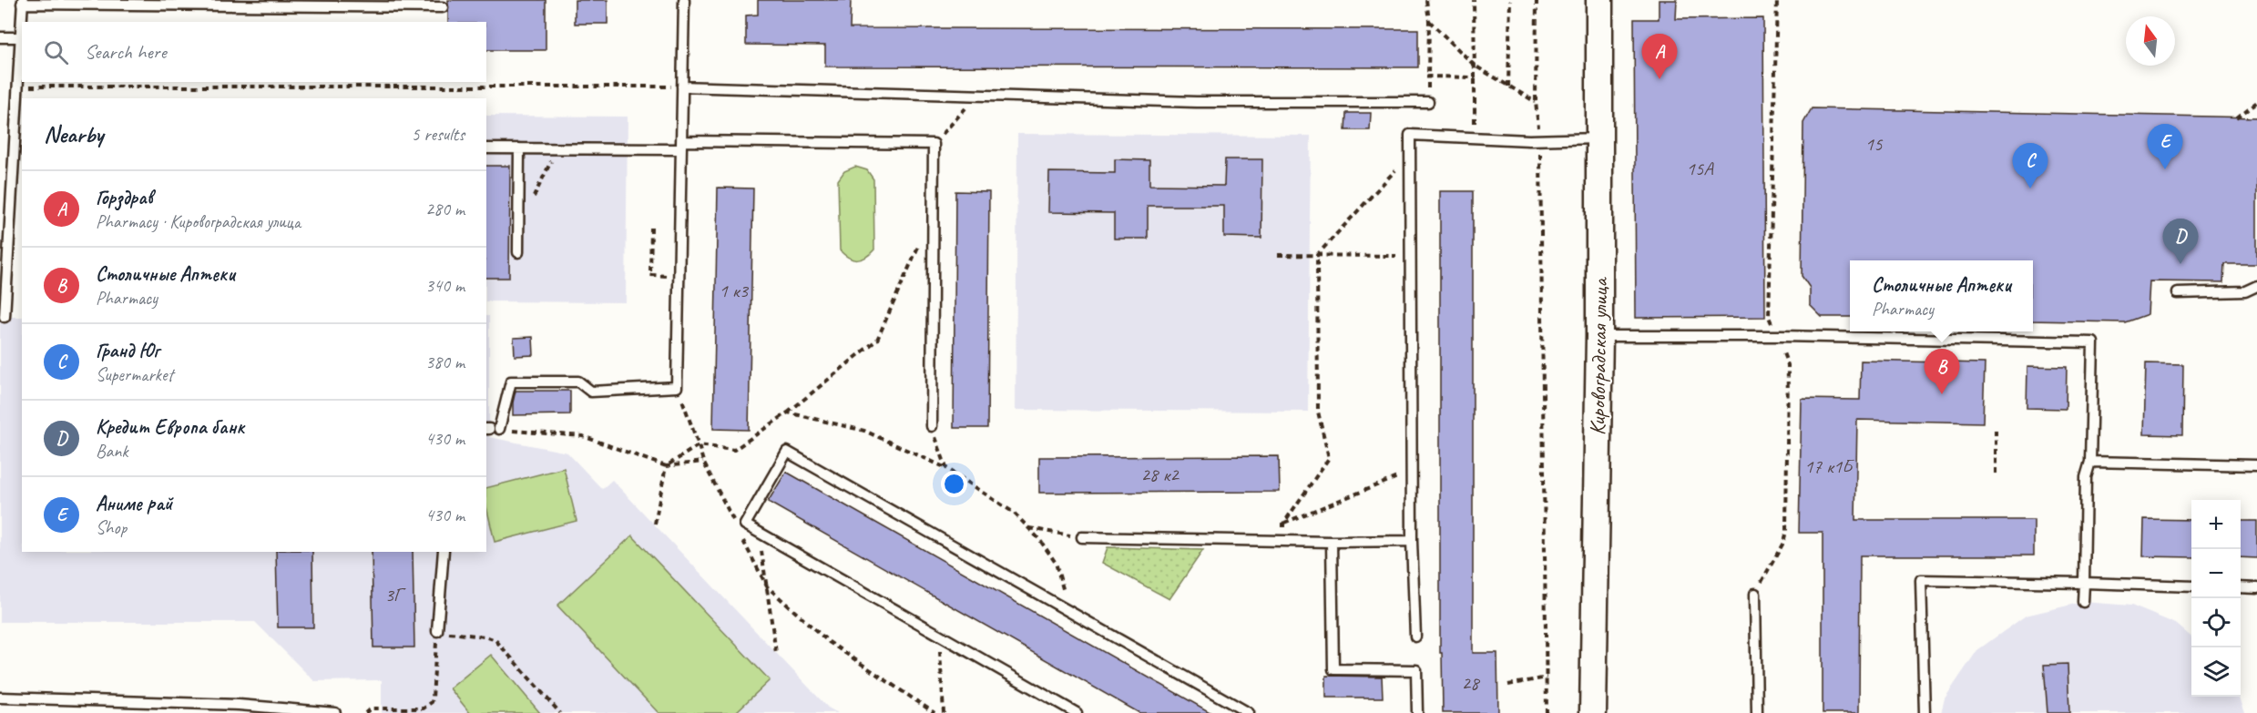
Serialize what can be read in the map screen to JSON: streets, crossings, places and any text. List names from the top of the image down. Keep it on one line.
{"streets":{"street":["Кировоградская улица"]},"house_numbers":["15","15А","1 к3","17 к1Б","28 к2","3Г","28"],"north":"top","page":{"search":"Search here","pins":["A","E","C","D","B"],"heading":["Nearby","5 results"],"list":[{"mark":"A","name":"Горздрав","note":"Pharmacy · Кировоградская улица","value":"280 m"},{"mark":"B","name":"Столичные Аптеки","note":"Pharmacy","value":"340 m"},{"mark":"C","name":"Гранд Юг","note":"Supermarket","value":"380 m"},{"mark":"D","name":"Кредит Европа банк","note":"Bank","value":"430 m"},{"mark":"E","name":"Аниме рай","note":"Shop","value":"430 m"}],"popup":["Столичные Аптеки","Pharmacy"],"map_buttons":["+","−"]}}
